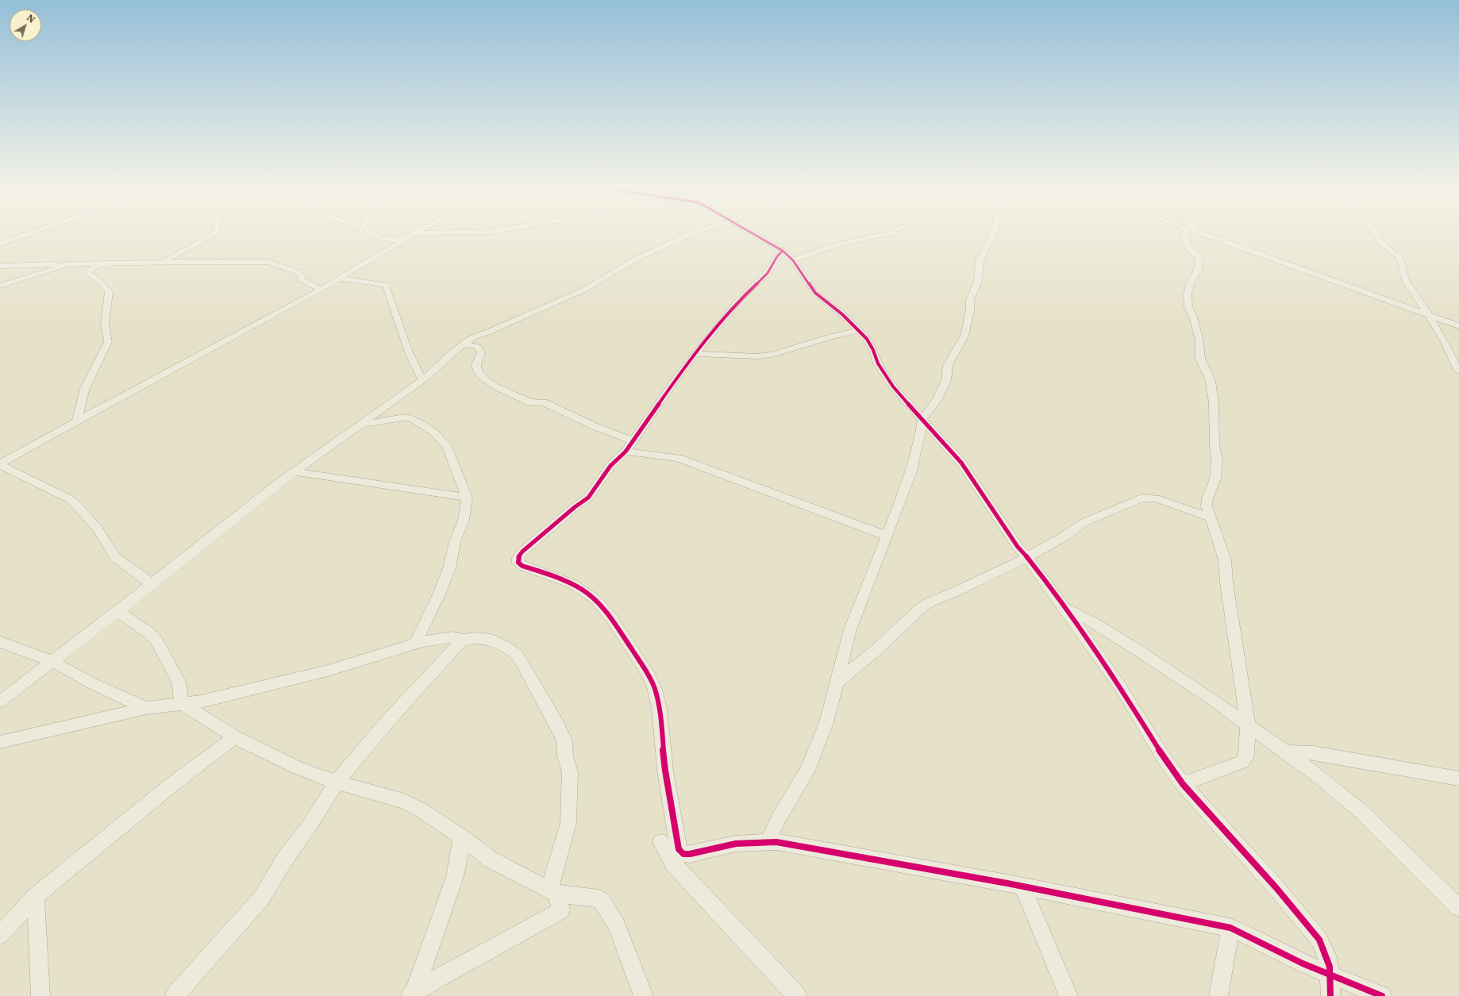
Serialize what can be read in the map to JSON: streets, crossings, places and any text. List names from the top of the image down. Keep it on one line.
{"north":"top right"}
